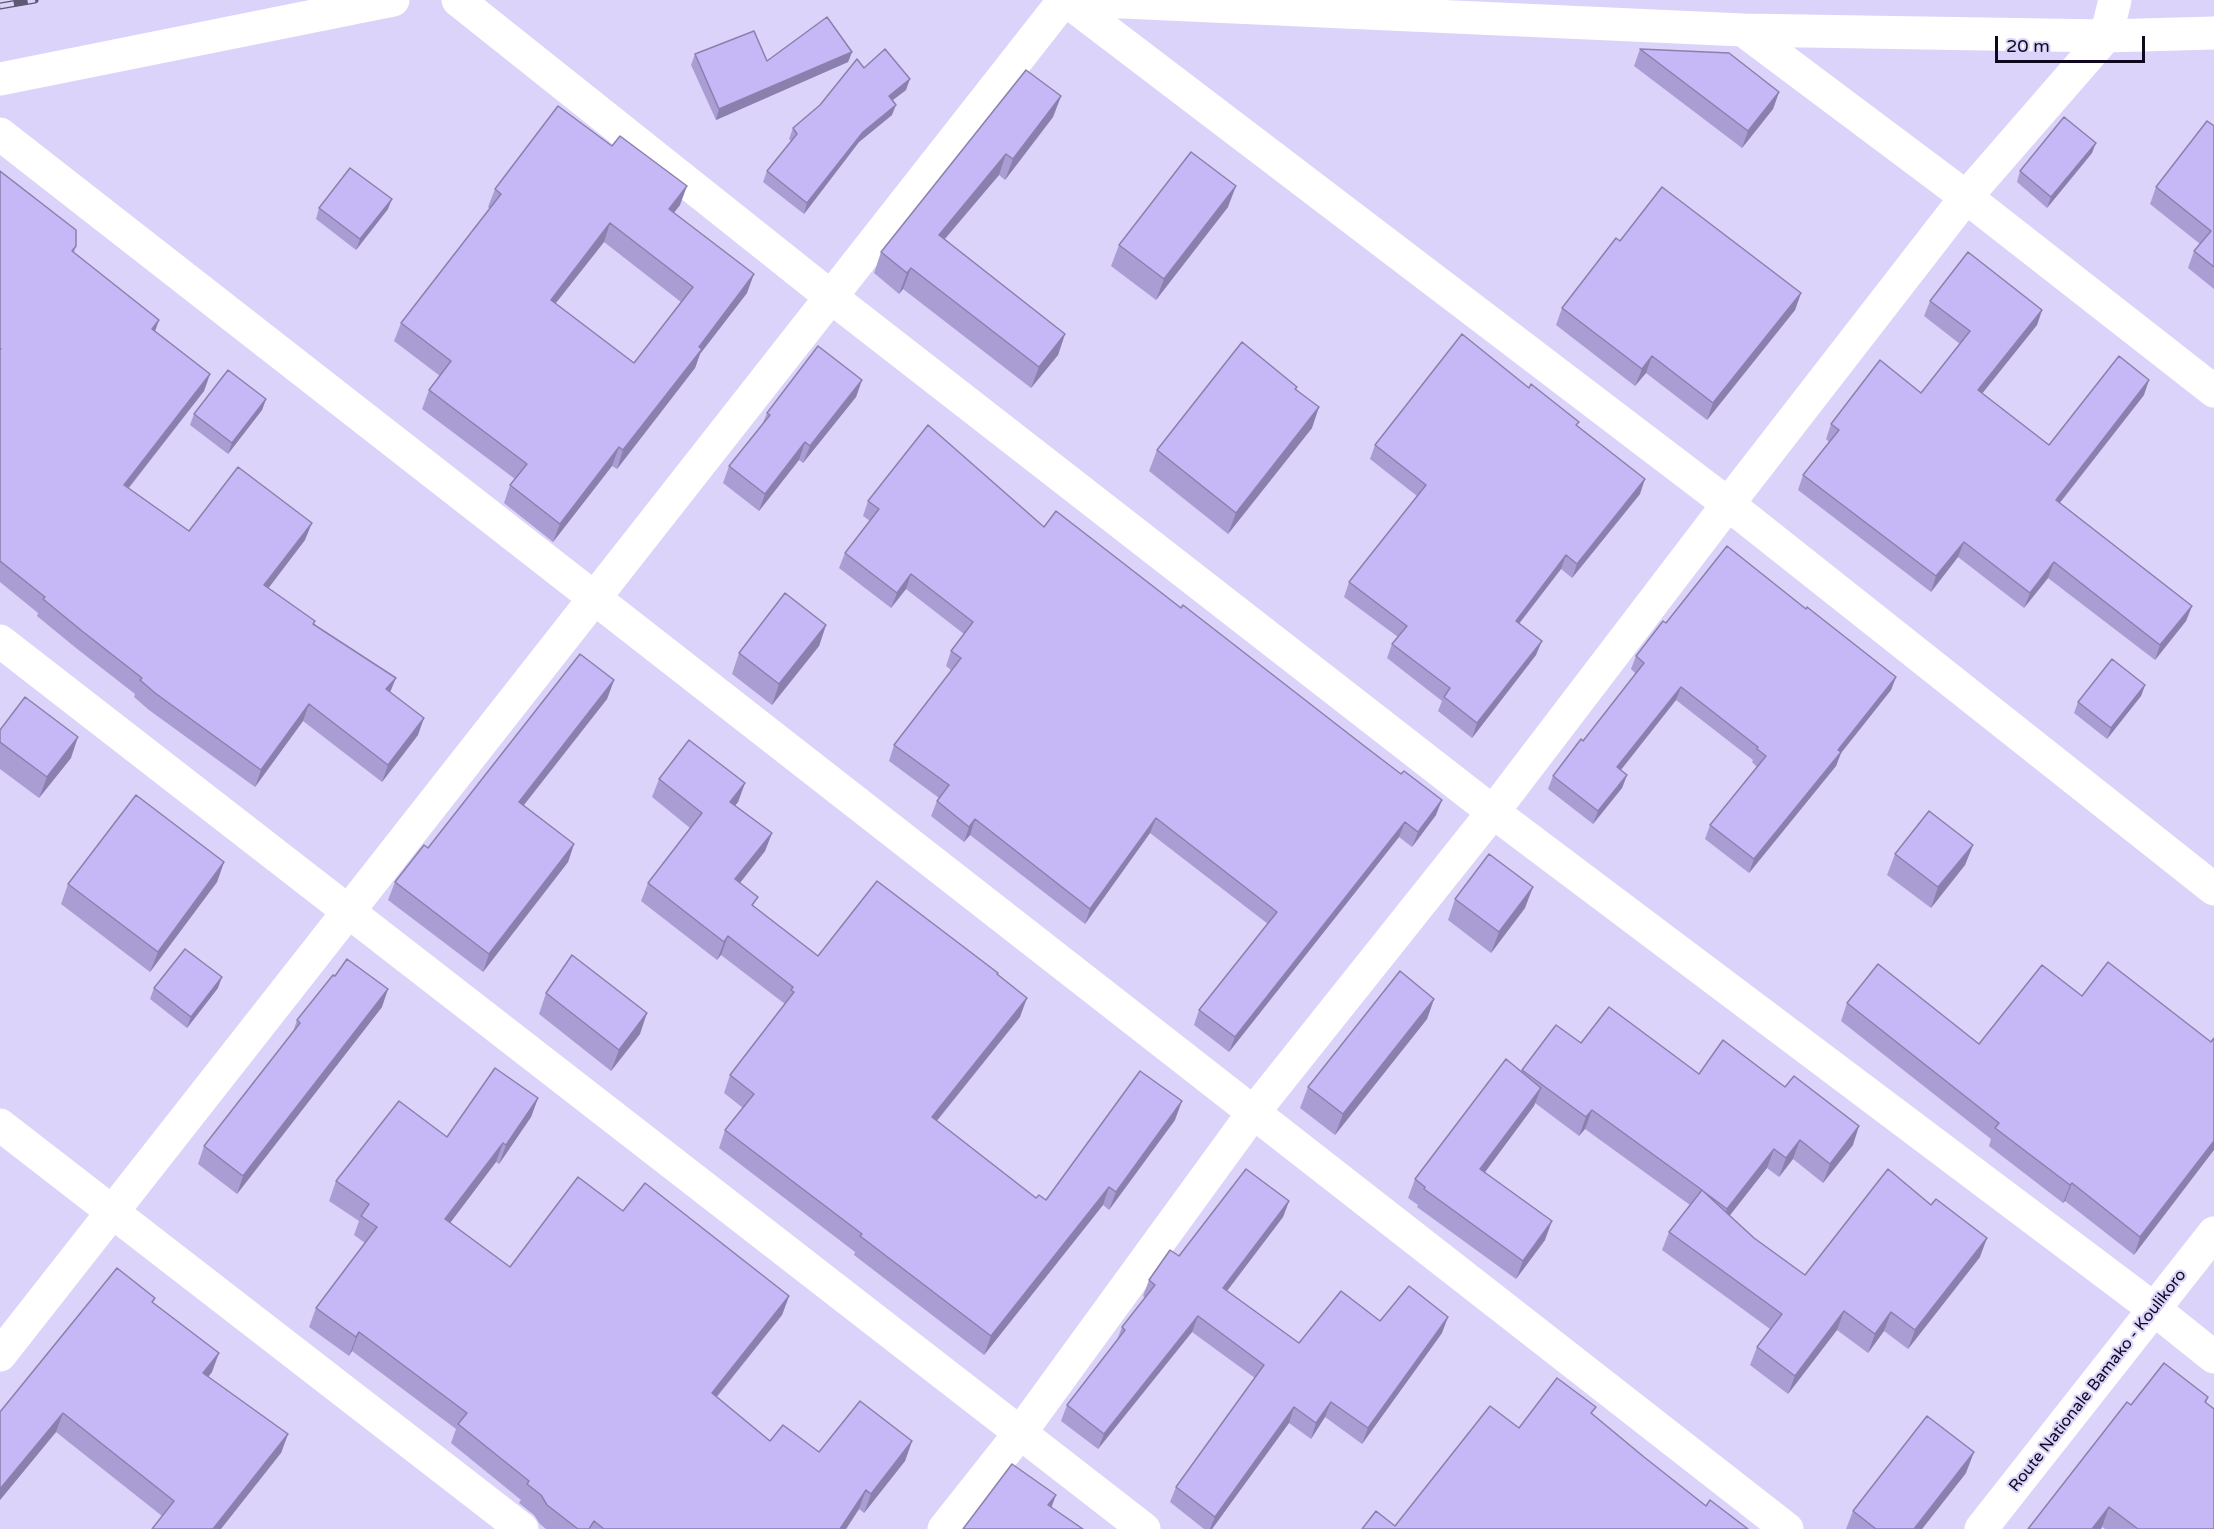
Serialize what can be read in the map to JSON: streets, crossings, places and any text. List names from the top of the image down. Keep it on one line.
{"streets":{"street":["Route Nationale Bamako - Koulikoro"]},"scale_bar":"20 m"}
